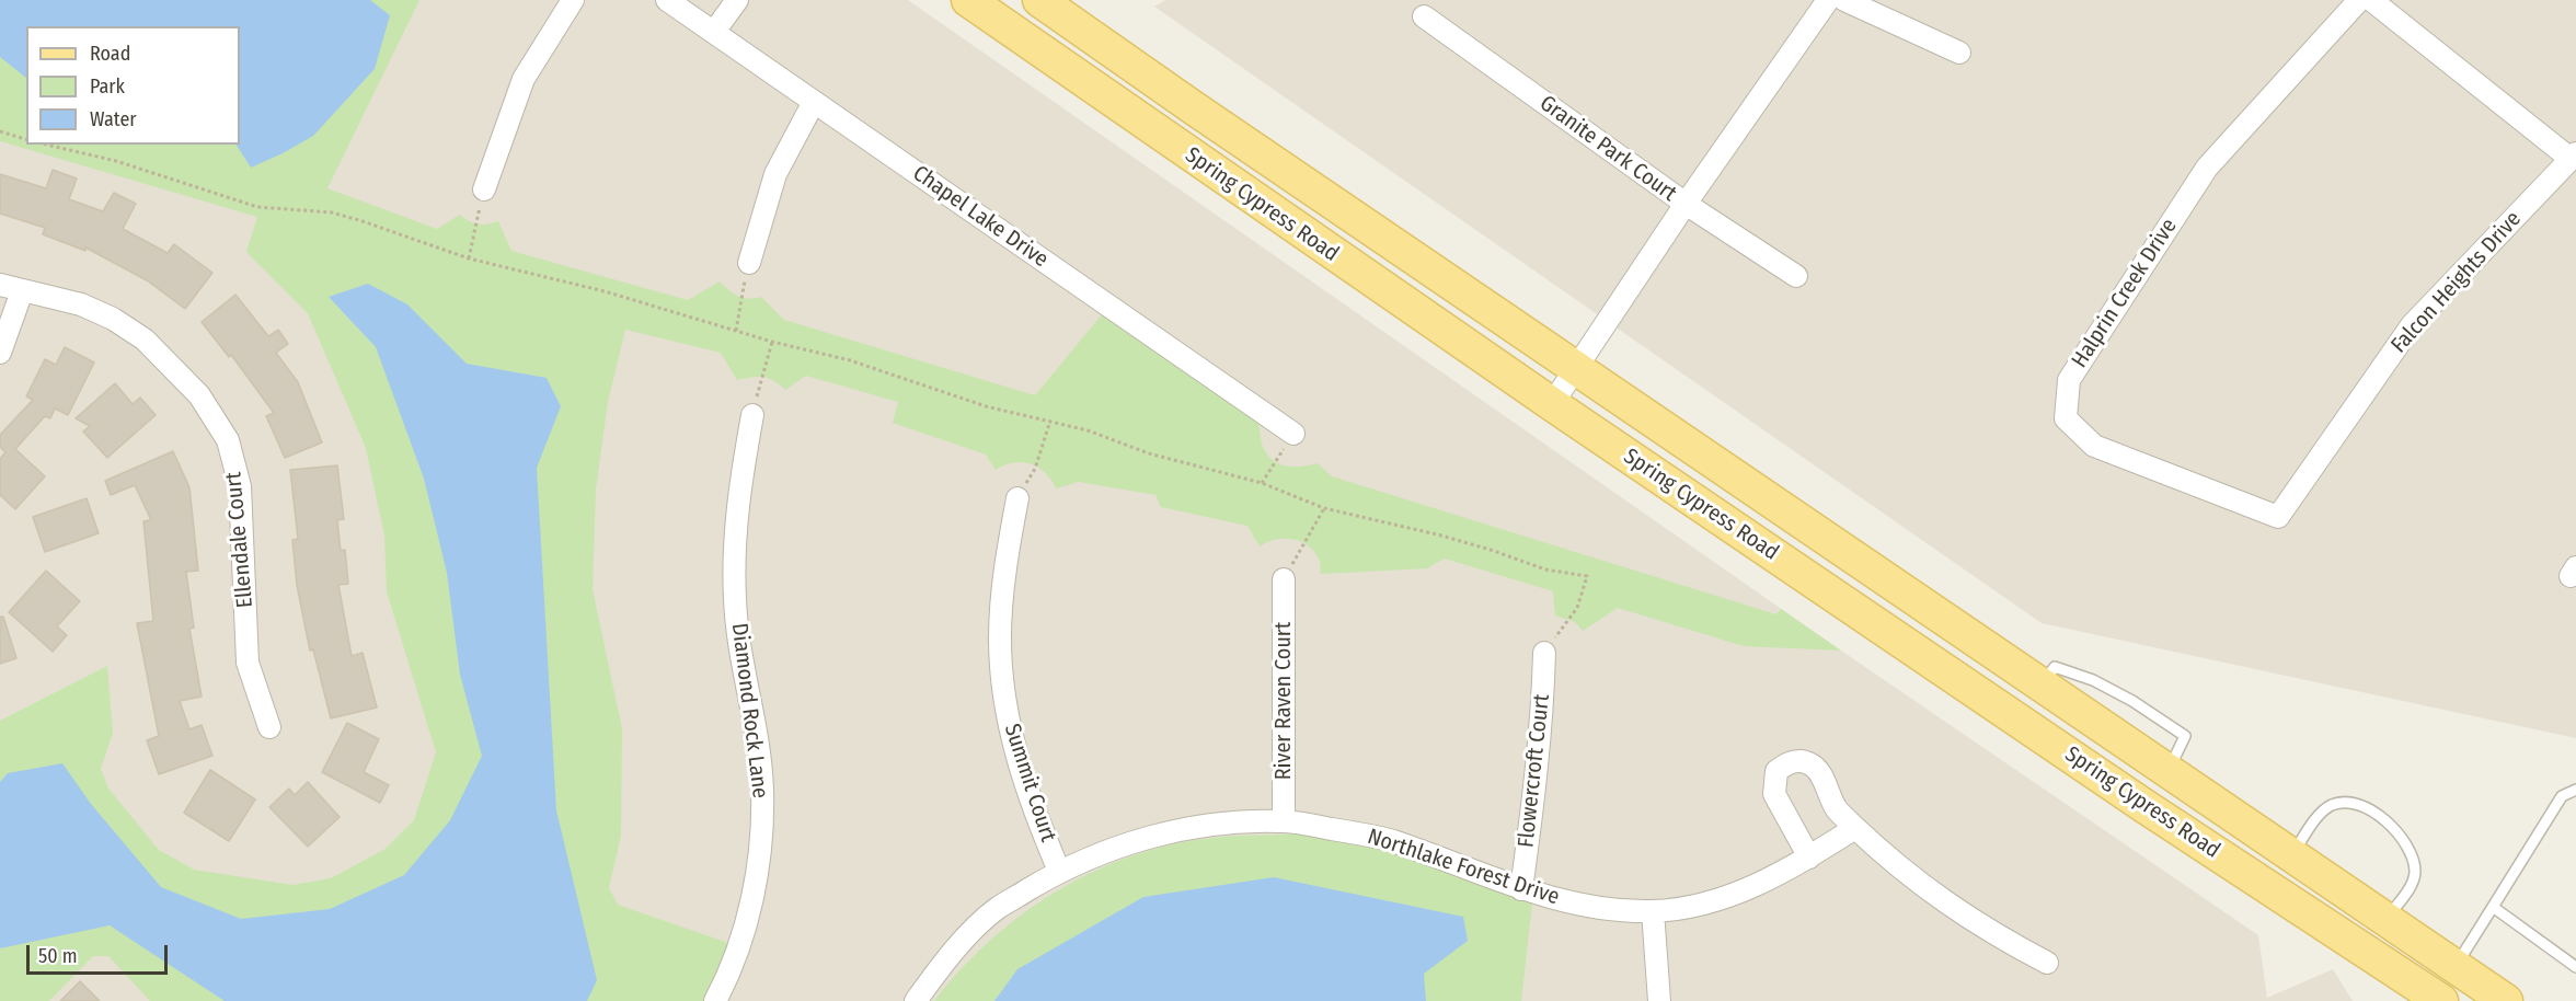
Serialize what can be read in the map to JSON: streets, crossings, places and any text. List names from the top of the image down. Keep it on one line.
{"streets":{"main road":["Spring Cypress Road"],"street":["Granite Park Court","Chapel Lake Drive","Falcon Heights Drive","Halprin Creek Drive","Ellendale Court","River Raven Court","Diamond Rock Lane","Flowercroft Court","Summit Court","Northlake Forest Drive"]},"crossings":[["Falcon Heights Drive","Halprin Creek Drive"],["River Raven Court","Northlake Forest Drive"],["Flowercroft Court","Northlake Forest Drive"],["Summit Court","Northlake Forest Drive"]],"legend":["Road","Park","Water"],"scale_bar":"50 m"}
